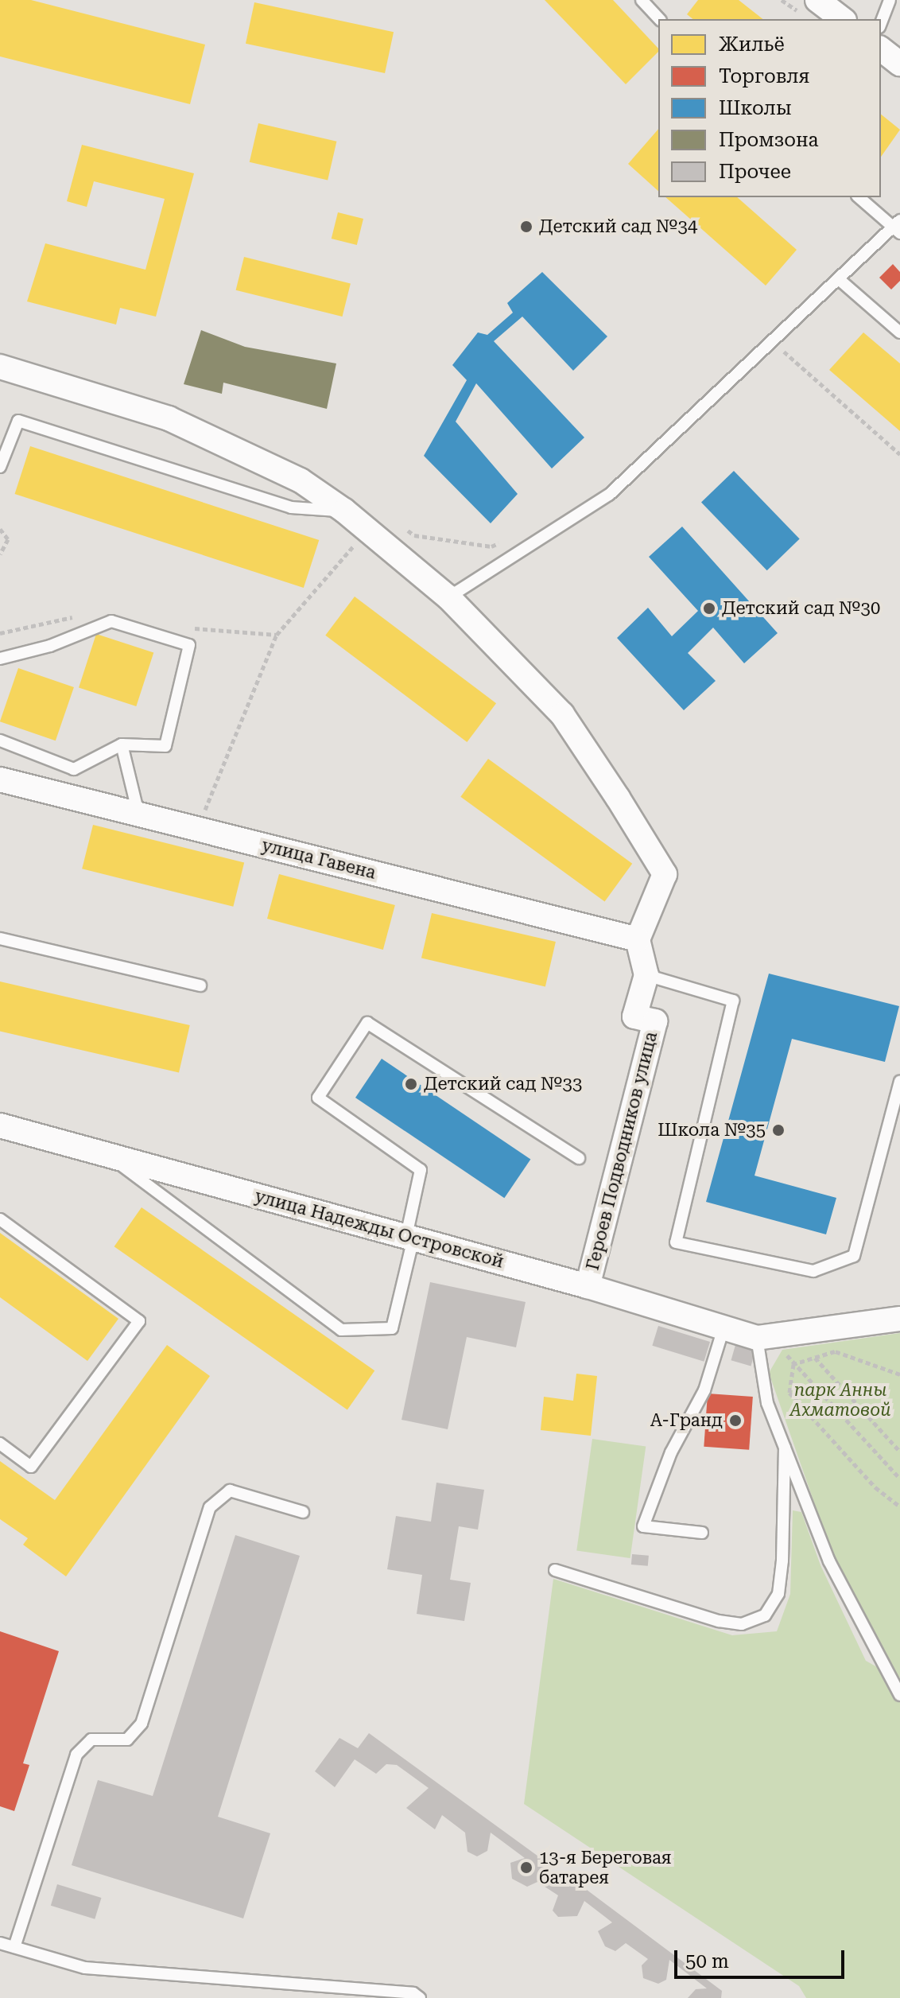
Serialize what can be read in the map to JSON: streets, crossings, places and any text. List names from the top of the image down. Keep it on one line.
{"streets":{"street":["улица Гавена","Героев Подводников улица","улица Надежды Островской"]},"crossings":[["улица Гавена","Героев Подводников улица"],["Героев Подводников улица","улица Надежды Островской"]],"parks":["парк Анны Ахматовой"],"places":["Детский сад №34","Детский сад №30","Детский сад №33","Школа №35","А-Гранд","13-я Береговая батарея"],"legend":["Жильё","Торговля","Школы","Промзона","Прочее"],"scale_bar":"50 m"}
